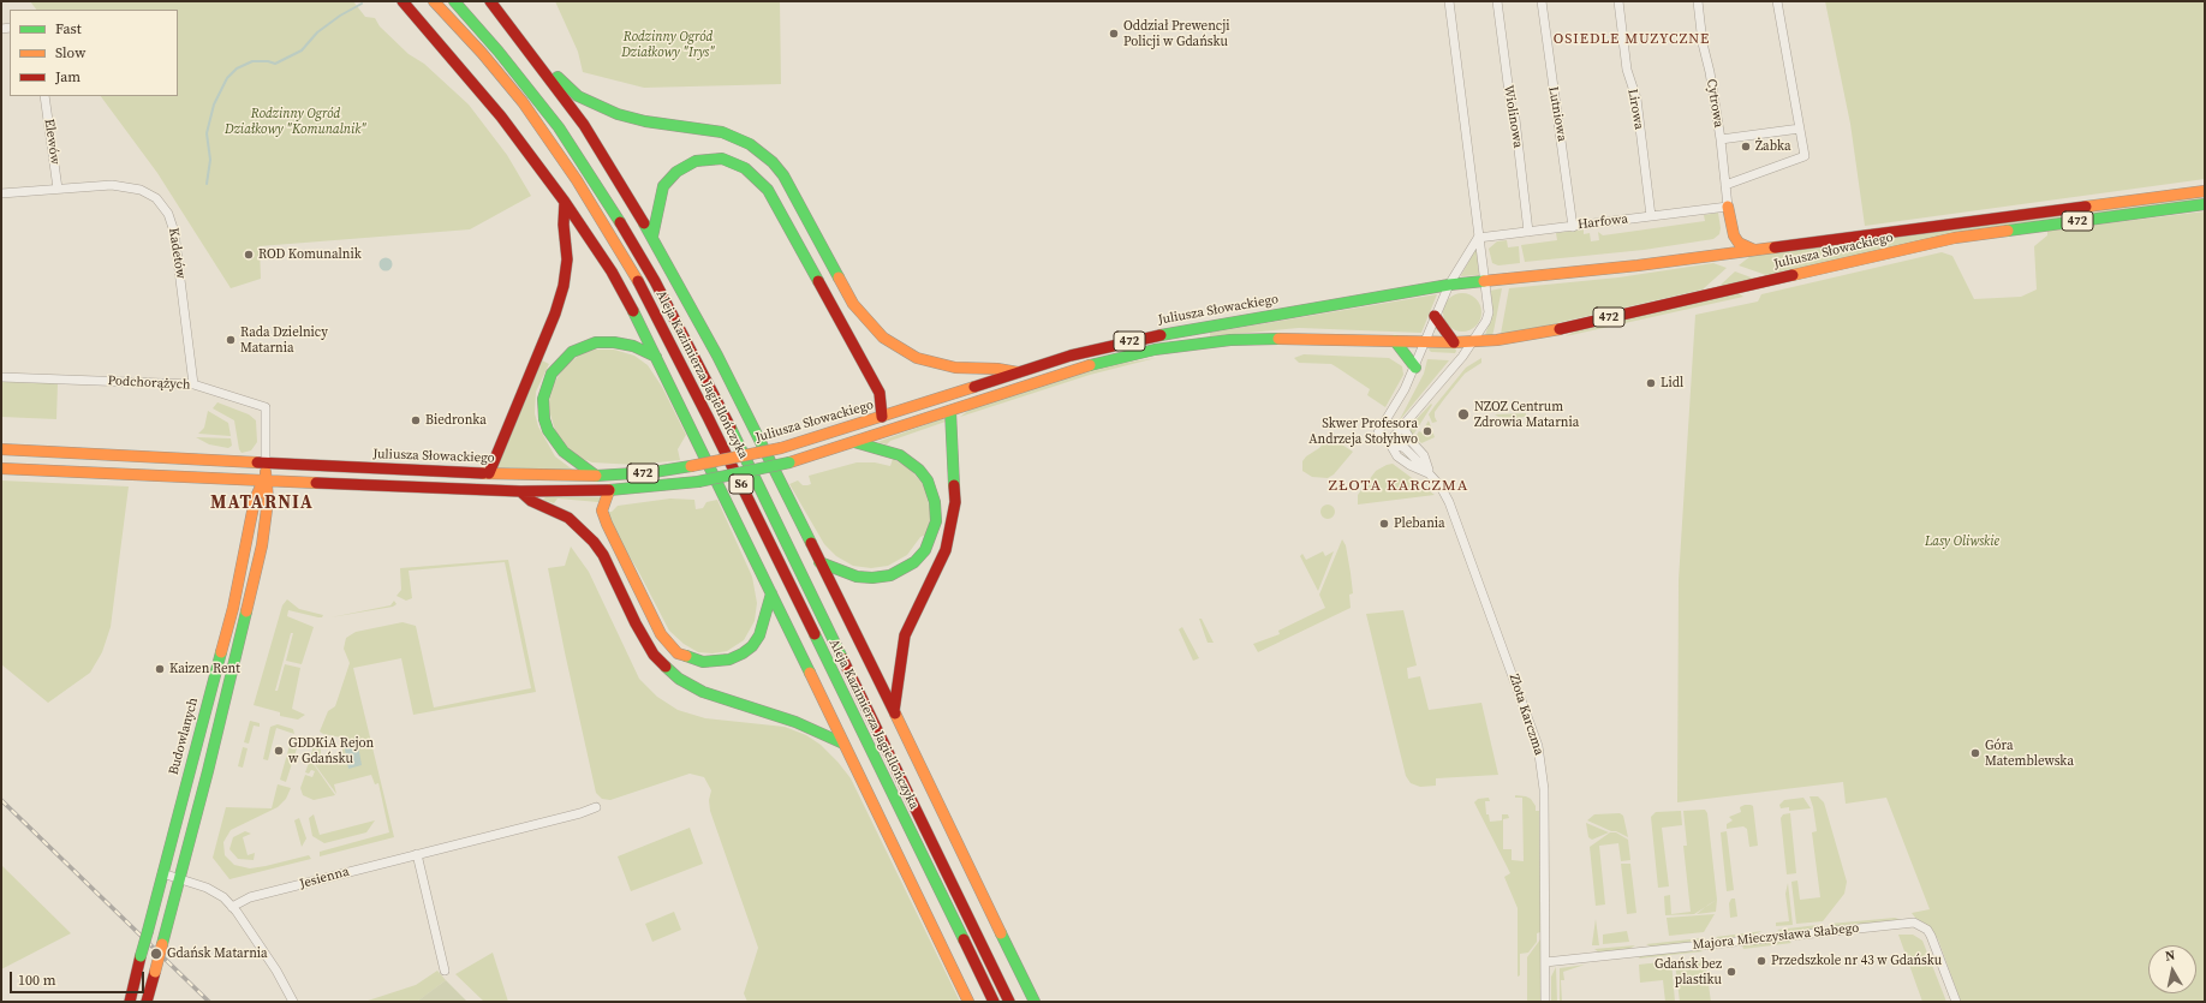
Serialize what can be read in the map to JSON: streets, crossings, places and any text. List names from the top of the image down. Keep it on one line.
{"streets":{"main road":["472","Juliusza Słowackiego","Aleja Kazimierza Jagiellończyka","S6","Budowlanych"],"street":["Cytrowa","Lirowa","Lutniowa","Wiolinowa","Elewów","Harfowa","Kadetów","Podchorążych","Złota Karczma","Jesienna","Majora Mieczysława Słabego"]},"crossings":[["Cytrowa","Harfowa"],["Lirowa","Harfowa"],["Lutniowa","Harfowa"],["Wiolinowa","Harfowa"],["Elewów","Kadetów"],["472","Juliusza Słowackiego"],["472","Budowlanych"],["Juliusza Słowackiego","Podchorążych"],["Juliusza Słowackiego","Budowlanych"],["Kadetów","Podchorążych"],["Podchorążych","Budowlanych"],["Złota Karczma","Majora Mieczysława Słabego"]],"districts":["OSIEDLE MUZYCZNE","ZŁOTA KARCZMA","MATARNIA"],"parks":["Rodzinny Ogród Działkowy \"Irys\"","Rodzinny Ogród Działkowy \"Komunalnik\"","Lasy Oliwskie"],"places":["Oddział Prewencji Policji w Gdańsku","Żabka","ROD Komunalnik","Rada Dzielnicy Matarnia","Lidl","NZOZ Centrum Zdrowia Matarnia","Biedronka","Skwer Profesora Andrzeja Stołyhwo","Plebania","Kaizen Rent","GDDKiA Rejon w Gdańsku","Góra Matemblewska","Gdańsk Matarnia","Przedszkole nr 43 w Gdańsku","Gdańsk bez plastiku"],"legend":["Fast","Slow","Jam"],"scale_bar":"100 m","north":"top"}
